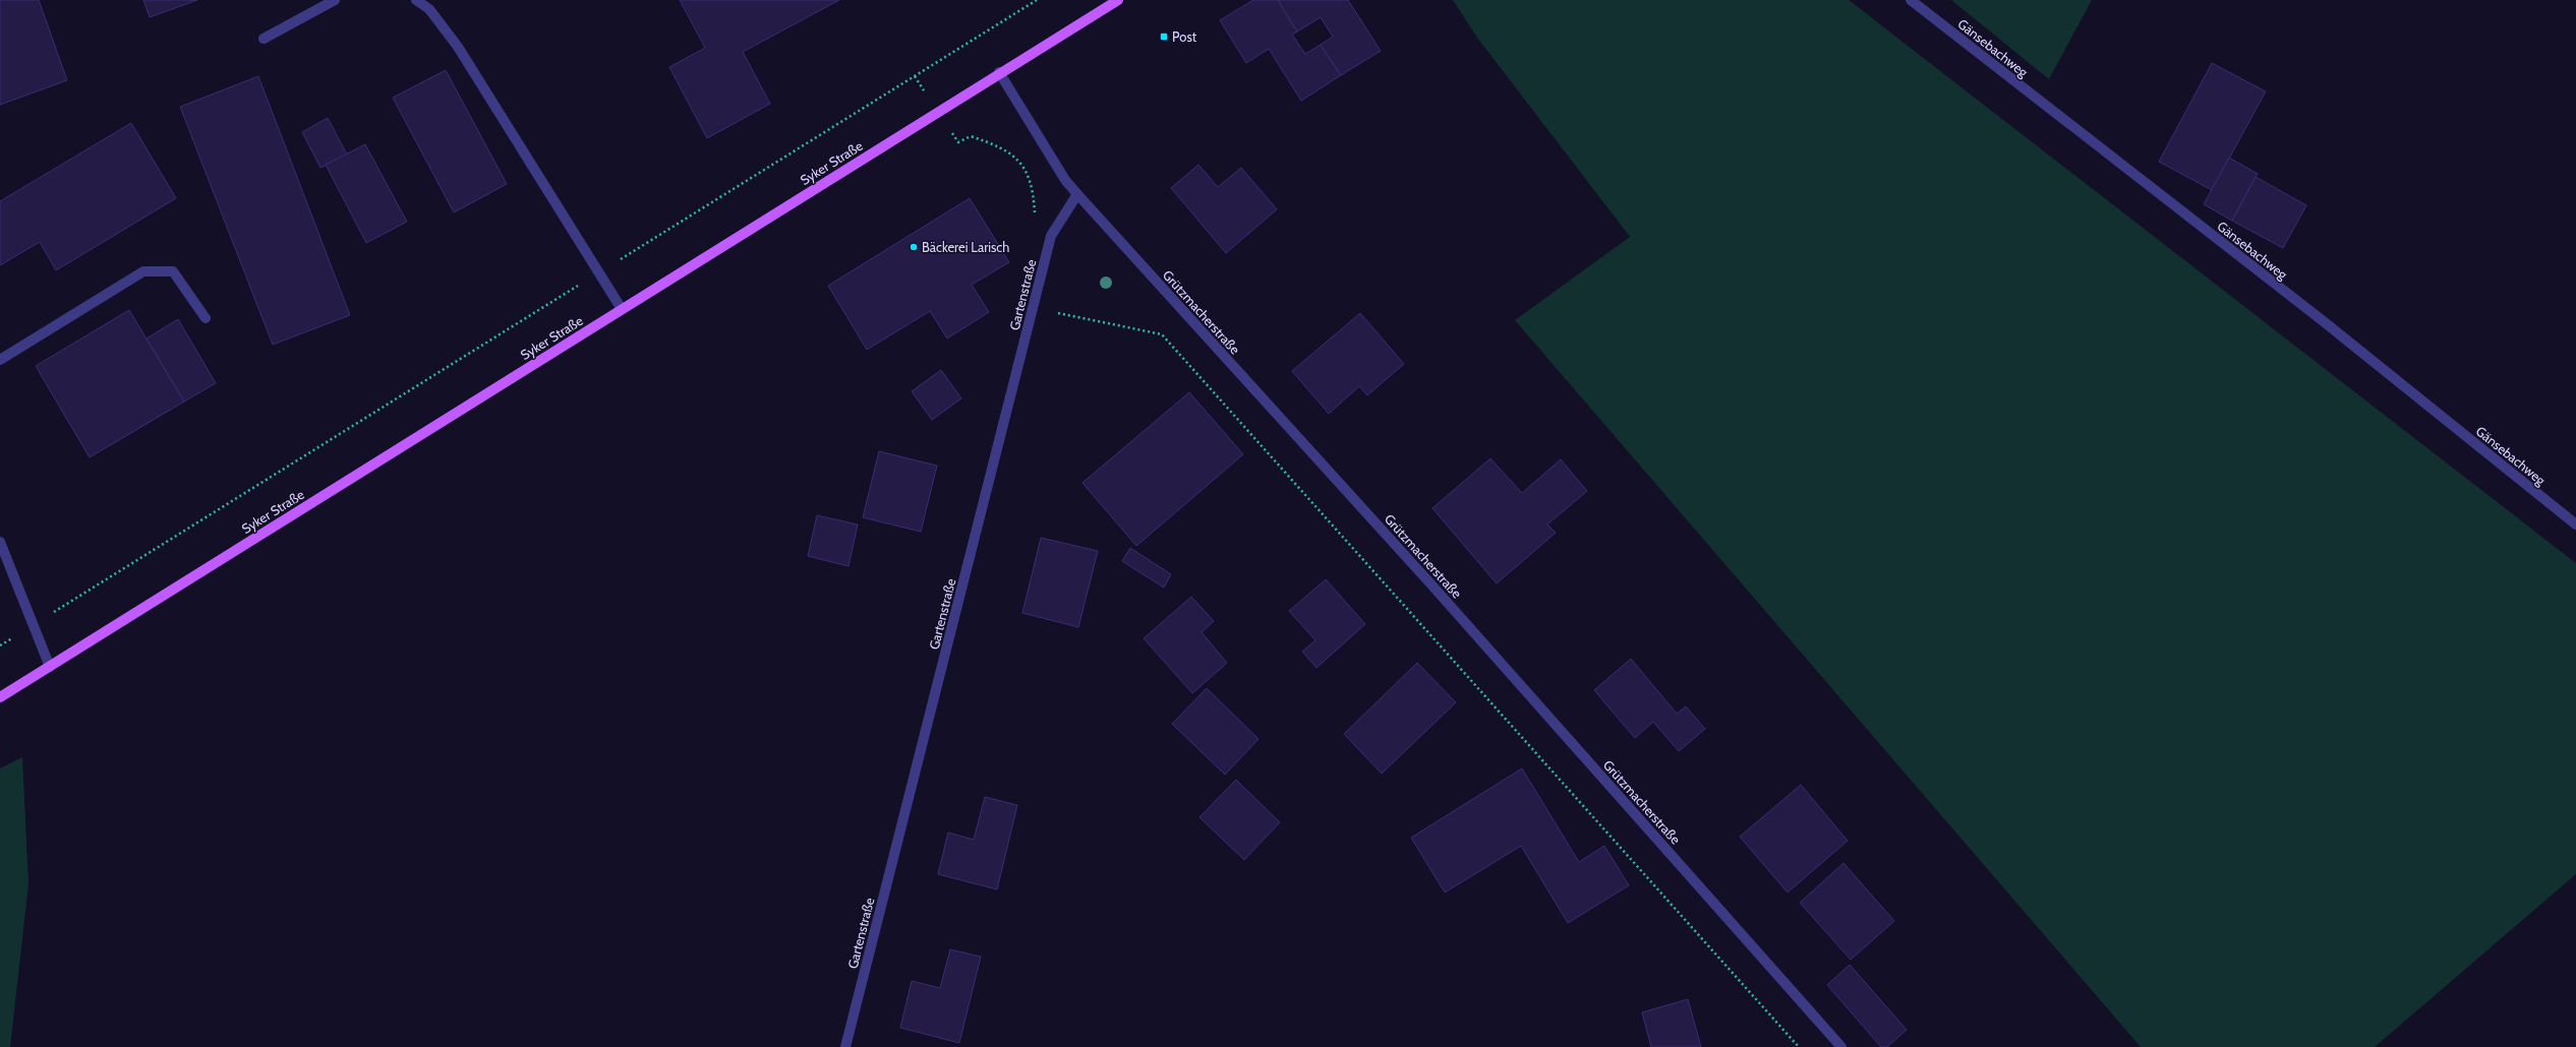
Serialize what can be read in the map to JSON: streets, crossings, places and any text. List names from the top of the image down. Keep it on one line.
{"streets":{"main road":["Syker Straße"],"street":["Gänsebachweg","Gartenstraße","Grützmacherstraße"]},"crossings":[["Syker Straße","Grützmacherstraße"],["Gartenstraße","Grützmacherstraße"]],"places":{"transit":["Post"],"other":["Bäckerei Larisch"]}}
